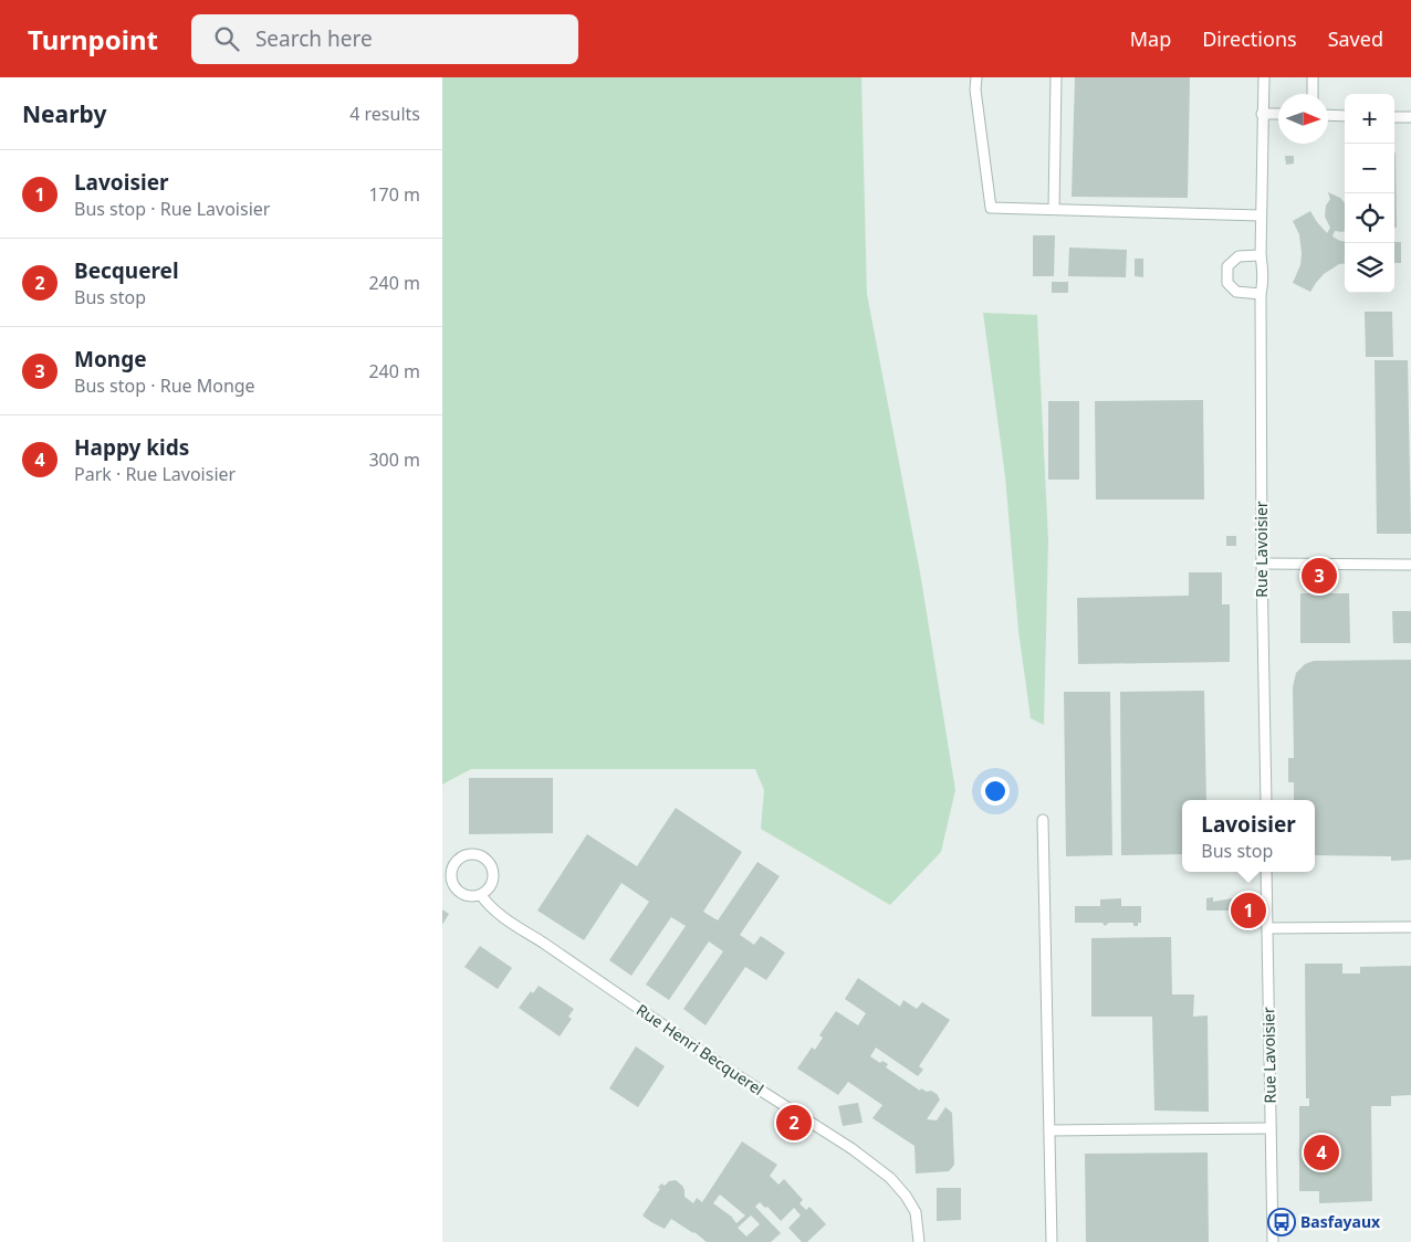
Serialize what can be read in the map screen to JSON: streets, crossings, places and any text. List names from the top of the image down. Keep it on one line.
{"streets":{"street":["Rue Lavoisier","Rue Henri Becquerel"]},"places":{"bus stop":["Basfayaux"]},"north":"right","page":{"header":"Turnpoint","search":"Search here","nav":["Map","Directions","Saved"],"heading":["Nearby","4 results"],"map_buttons":["+","−"],"list":[{"mark":"1","name":"Lavoisier","note":"Bus stop · Rue Lavoisier","value":"170 m"},{"mark":"2","name":"Becquerel","note":"Bus stop","value":"240 m"},{"mark":"3","name":"Monge","note":"Bus stop · Rue Monge","value":"240 m"},{"mark":"4","name":"Happy kids","note":"Park · Rue Lavoisier","value":"300 m"}],"pins":["3","1","2","4"],"popup":["Lavoisier","Bus stop"]}}
